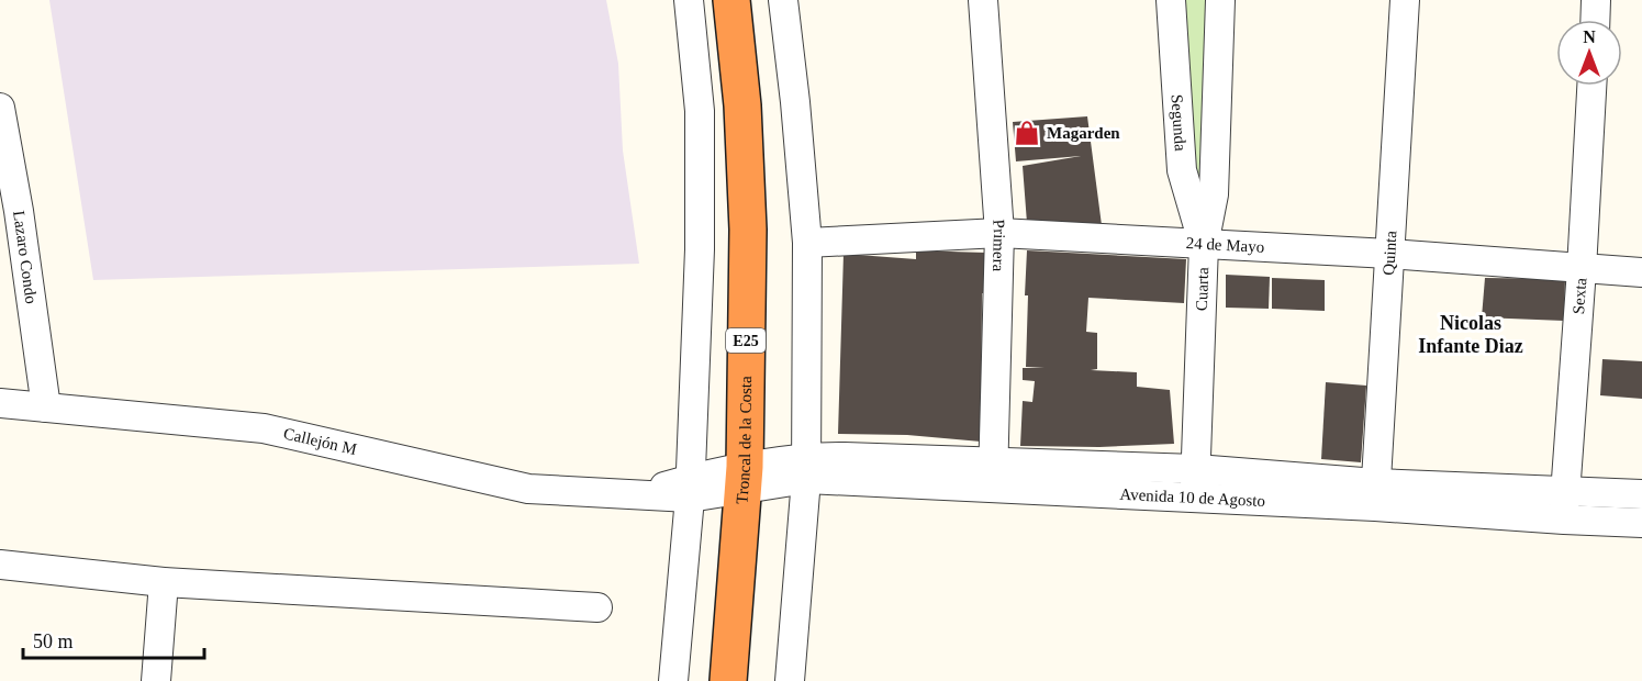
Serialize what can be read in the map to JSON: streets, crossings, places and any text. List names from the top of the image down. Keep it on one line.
{"streets":{"highway":["E25","Troncal de la Costa"],"street":["Segunda","Primera","24 de Mayo","Quinta","Lazaro Condo","Cuarta","Sexta","Callejón M","Avenida 10 de Agosto"]},"crossings":[["Segunda","24 de Mayo"],["Segunda","Cuarta"],["Primera","24 de Mayo"],["Primera","Avenida 10 de Agosto"],["24 de Mayo","Quinta"],["24 de Mayo","Cuarta"],["24 de Mayo","Sexta"],["Quinta","Avenida 10 de Agosto"],["Lazaro Condo","Callejón M"],["Cuarta","Avenida 10 de Agosto"],["Sexta","Avenida 10 de Agosto"],["Troncal de la Costa","Callejón M"],["Troncal de la Costa","Avenida 10 de Agosto"],["Callejón M","Avenida 10 de Agosto"]],"districts":["Nicolas Infante Diaz"],"places":{"shop":["Magarden"]},"scale_bar":"50 m","north":"top"}
